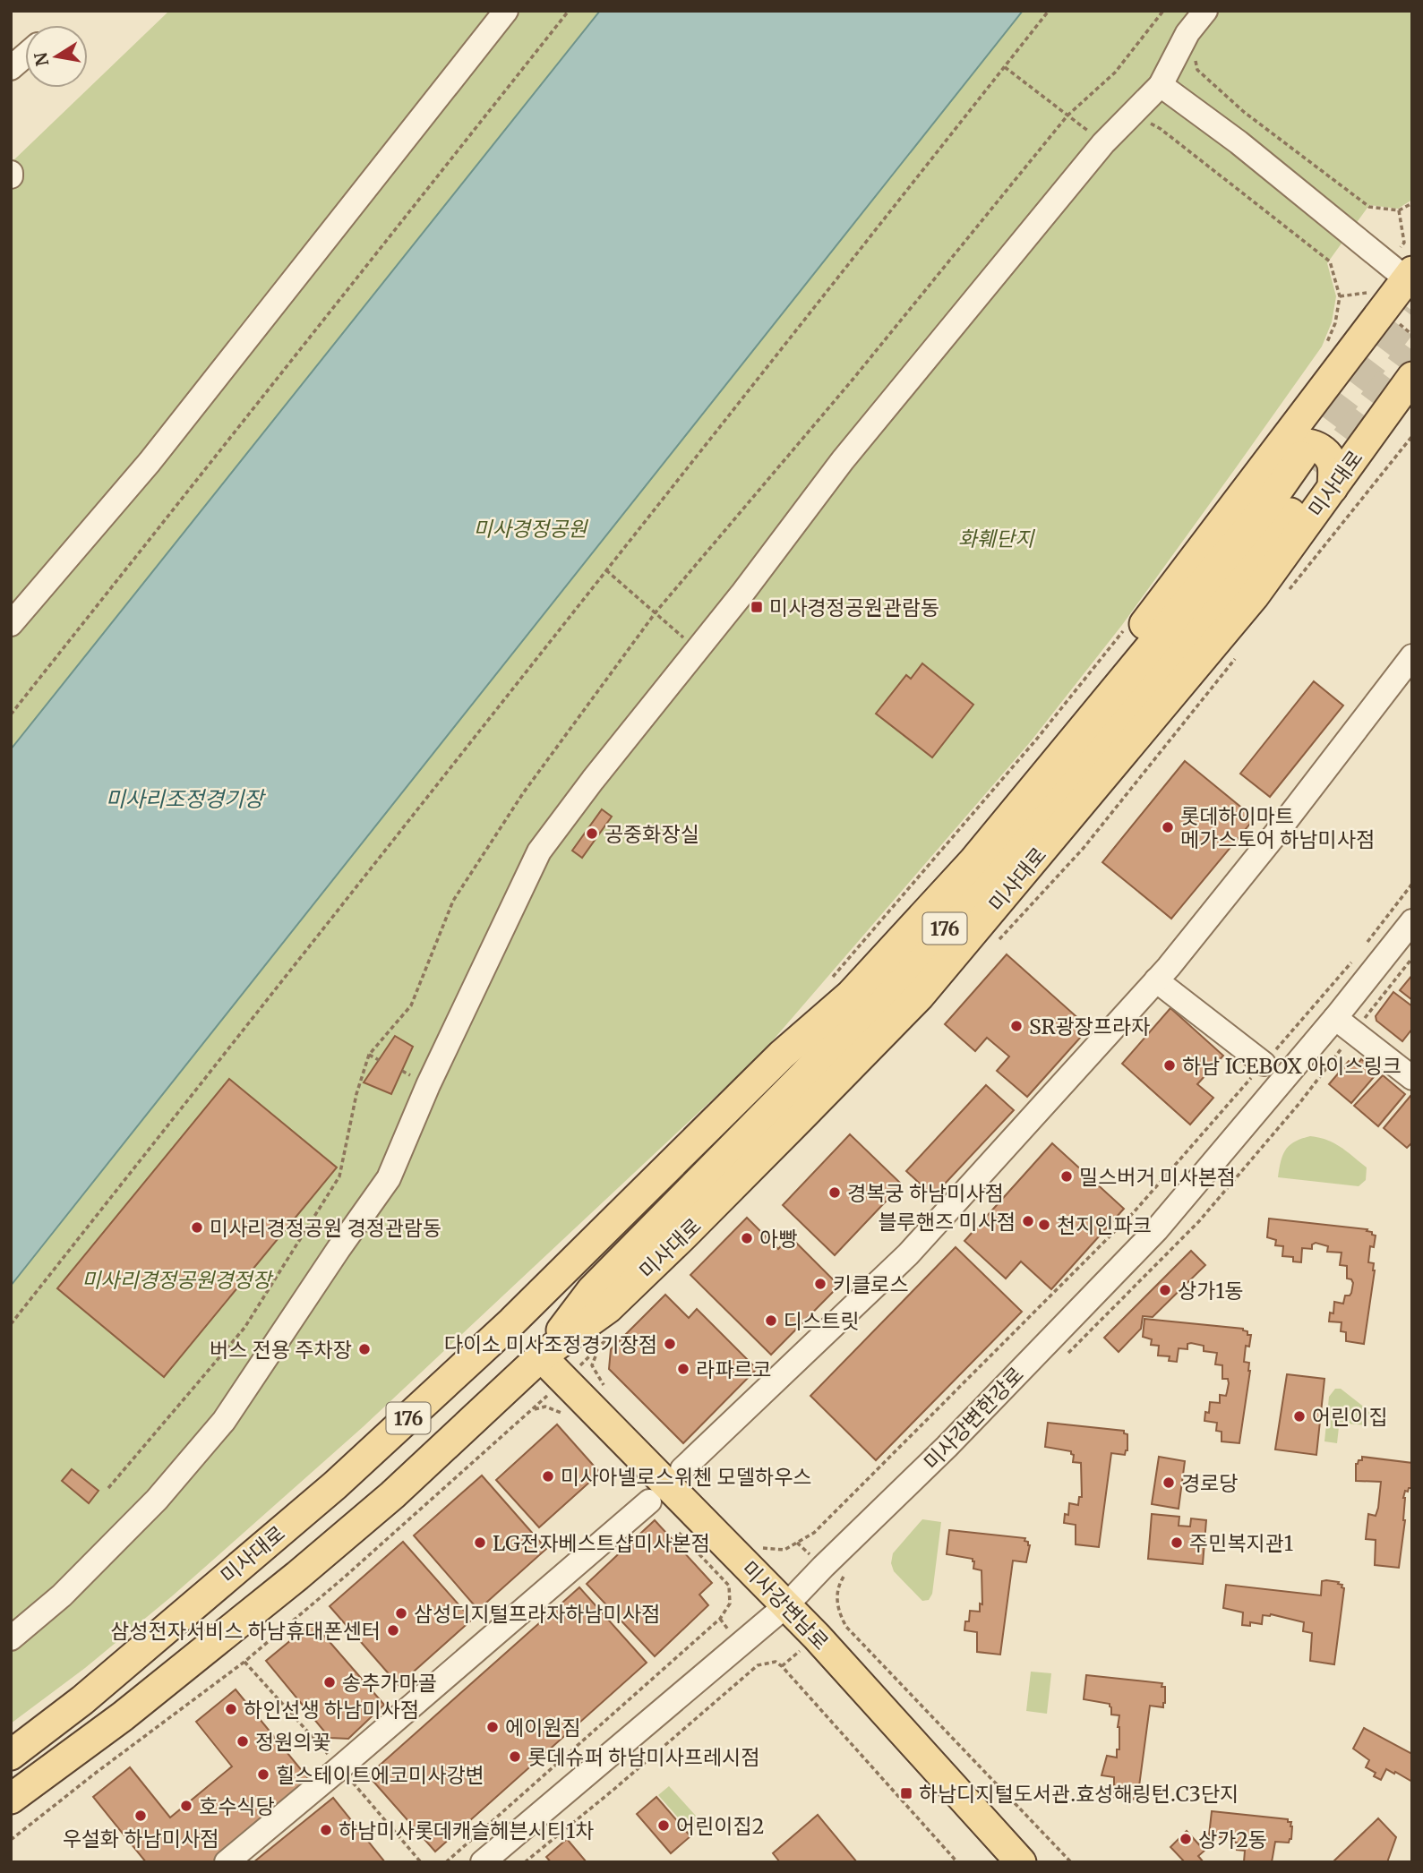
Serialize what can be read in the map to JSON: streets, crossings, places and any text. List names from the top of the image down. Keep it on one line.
{"streets":{"main road":["미사대로","176","미사강변남로"],"street":["미사강변한강로"]},"crossings":[["미사대로","미사강변남로"],["미사강변한강로","미사강변남로"]],"water":["미사리조정경기장"],"parks":["미사경정공원","화훼단지","미사리경정공원경정장"],"places":{"transit":["미사경정공원관람동","하남디지털도서관.효성해링턴.C3단지"],"other":["롯데하이마트 메가스토어 하남미사점","공중화장실","SR광장프라자","하남 ICEBOX 아이스링크","밀스버거 미사본점","경복궁 하남미사점","블루핸즈 미사점","천지인파크","미사리경정공원 경정관람동","아빵","키클로스","상가1동","디스트릿","다이소 미사조정경기장점","버스 전용 주차장","라파르코","어린이집","미사아넬로스위첸 모델하우스","경로당","LG전자베스트샵미사본점","주민복지관1","삼성디지털프라자하남미사점","삼성전자서비스 하남휴대폰센터","송추가마골","하인선생 하남미사점","에이원짐","정원의꽃","롯데슈퍼 하남미사프레시점","힐스테이트에코미사강변","호수식당","우설화 하남미사점","어린이집2","하남미사롯데캐슬헤븐시티1차","상가2동"]},"north":"left"}
